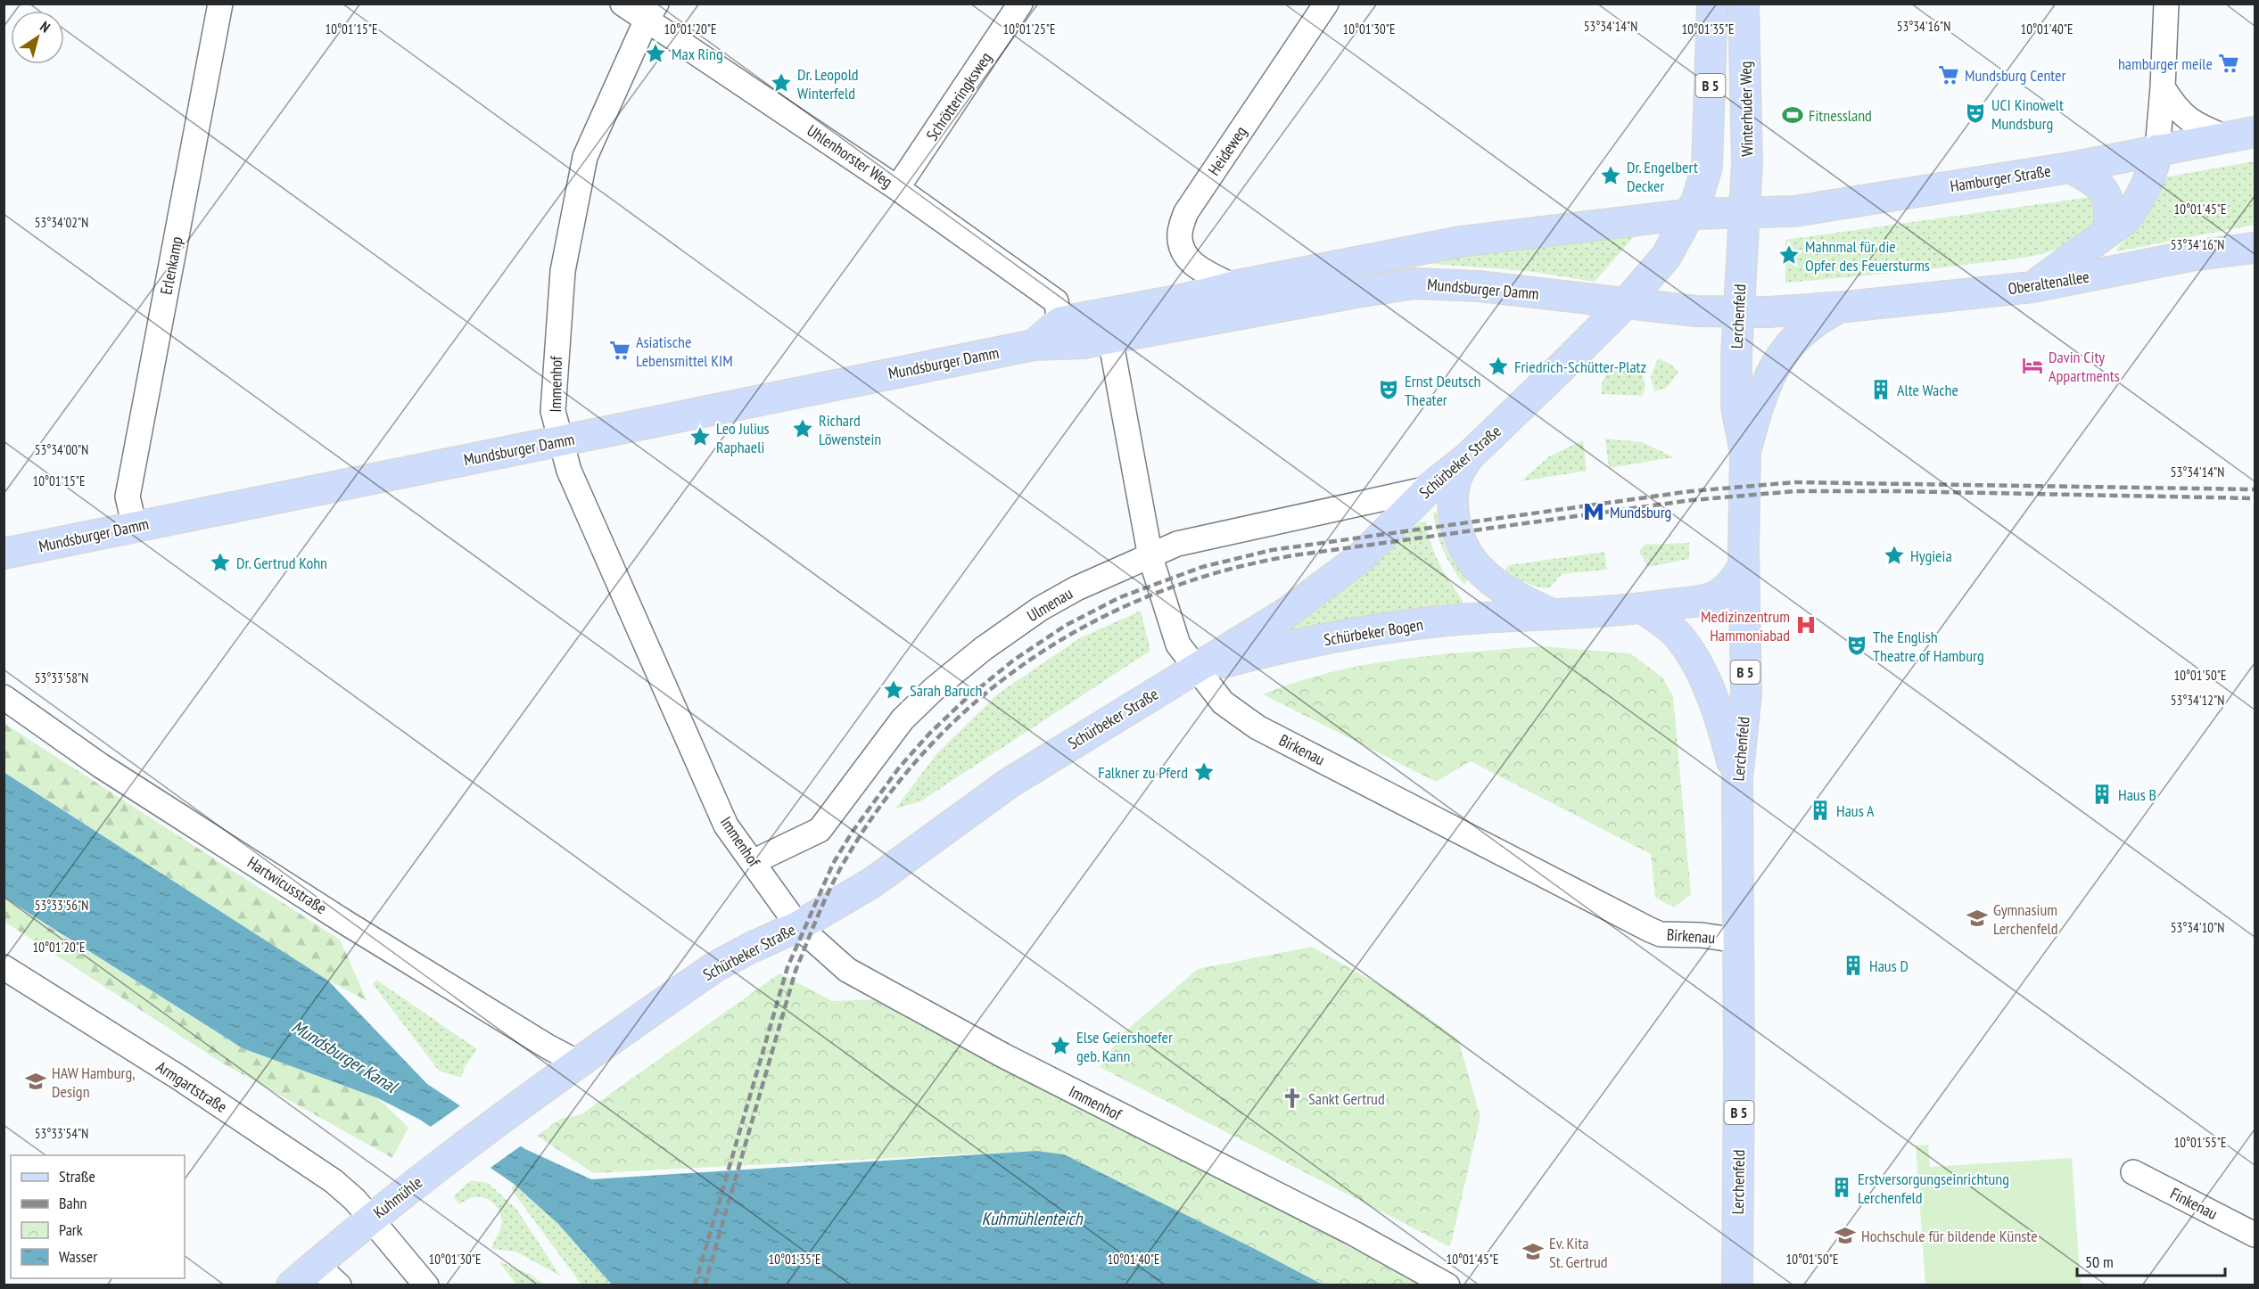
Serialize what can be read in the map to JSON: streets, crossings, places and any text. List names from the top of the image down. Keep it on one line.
{"streets":{"main road":["B 5","Winterhuder Weg","Hamburger Straße","Oberaltenallee","Mundsburger Damm","Lerchenfeld","Schürbeker Straße","Schürbeker Bogen","Kuhmühle"],"street":["Schrötteringksweg","Heideweg","Uhlenhorster Weg","Erlenkamp","Immenhof","Ulmenau","Birkenau","Hartwicusstraße","Armgartstraße","Finkenau"]},"crossings":[["B 5","Winterhuder Weg"],["B 5","Hamburger Straße"],["B 5","Lerchenfeld"],["B 5","Schürbeker Straße"],["B 5","Schürbeker Bogen"],["Schrötteringksweg","Uhlenhorster Weg"],["Winterhuder Weg","Hamburger Straße"],["Winterhuder Weg","Lerchenfeld"],["Uhlenhorster Weg","Mundsburger Damm"],["Uhlenhorster Weg","Immenhof"],["Hamburger Straße","Lerchenfeld"],["Erlenkamp","Mundsburger Damm"],["Oberaltenallee","Mundsburger Damm"],["Mundsburger Damm","Lerchenfeld"],["Mundsburger Damm","Immenhof"],["Mundsburger Damm","Schürbeker Straße"],["Mundsburger Damm","Birkenau"],["Lerchenfeld","Schürbeker Bogen"],["Lerchenfeld","Birkenau"],["Immenhof","Schürbeker Straße"],["Immenhof","Ulmenau"],["Schürbeker Straße","Ulmenau"],["Schürbeker Straße","Schürbeker Bogen"],["Schürbeker Straße","Birkenau"],["Schürbeker Straße","Hartwicusstraße"],["Schürbeker Straße","Kuhmühle"],["Ulmenau","Birkenau"],["Schürbeker Bogen","Birkenau"],["Armgartstraße","Kuhmühle"]],"water":["Mundsburger Kanal","Kuhmühlenteich"],"places":{"place":["Max Ring","Dr. Leopold Winterfeld","Dr. Engelbert Decker","Mahnmal für die Opfer des Feuersturms","Friedrich-Schütter-Platz","Richard Löwenstein","Leo Julius Raphaeli","Hygieia","Dr. Gertrud Kohn","Sarah Baruch","Falkner zu Pferd","Else Geiershoefer geb. Kann"],"supermarket":["hamburger meile","Mundsburg Center","Asiatische Lebensmittel KIM"],"theatre":["UCI Kinowelt Mundsburg","Ernst Deutsch Theater","The English Theatre of Hamburg"],"sports":["Fitnessland"],"hotel":["Davin City Appartments"],"building":["Alte Wache","Haus B","Haus A","Haus D","Erstversorgungseinrichtung Lerchenfeld"],"metro station":["Mundsburg"],"hospital":["Medizinzentrum Hammoniabad"],"school or university":["Gymnasium Lerchenfeld","HAW Hamburg, Design","Hochschule für bildende Künste","Ev. Kita St. Gertrud"],"church":["Sankt Gertrud"]},"legend":["Straße","Bahn","Park","Wasser"],"scale_bar":"50 m","north":"top right","coordinates":["53°34'16\"N","53°34'14\"N","10°01'15\"E","10°01'20\"E","10°01'25\"E","10°01'30\"E","10°01'35\"E","10°01'40\"E","10°01'45\"E","53°34'02\"N","53°34'00\"N","10°01'50\"E","53°33'58\"N","53°34'12\"N","53°33'56\"N","53°34'10\"N","53°33'54\"N","10°01'55\"E"]}
